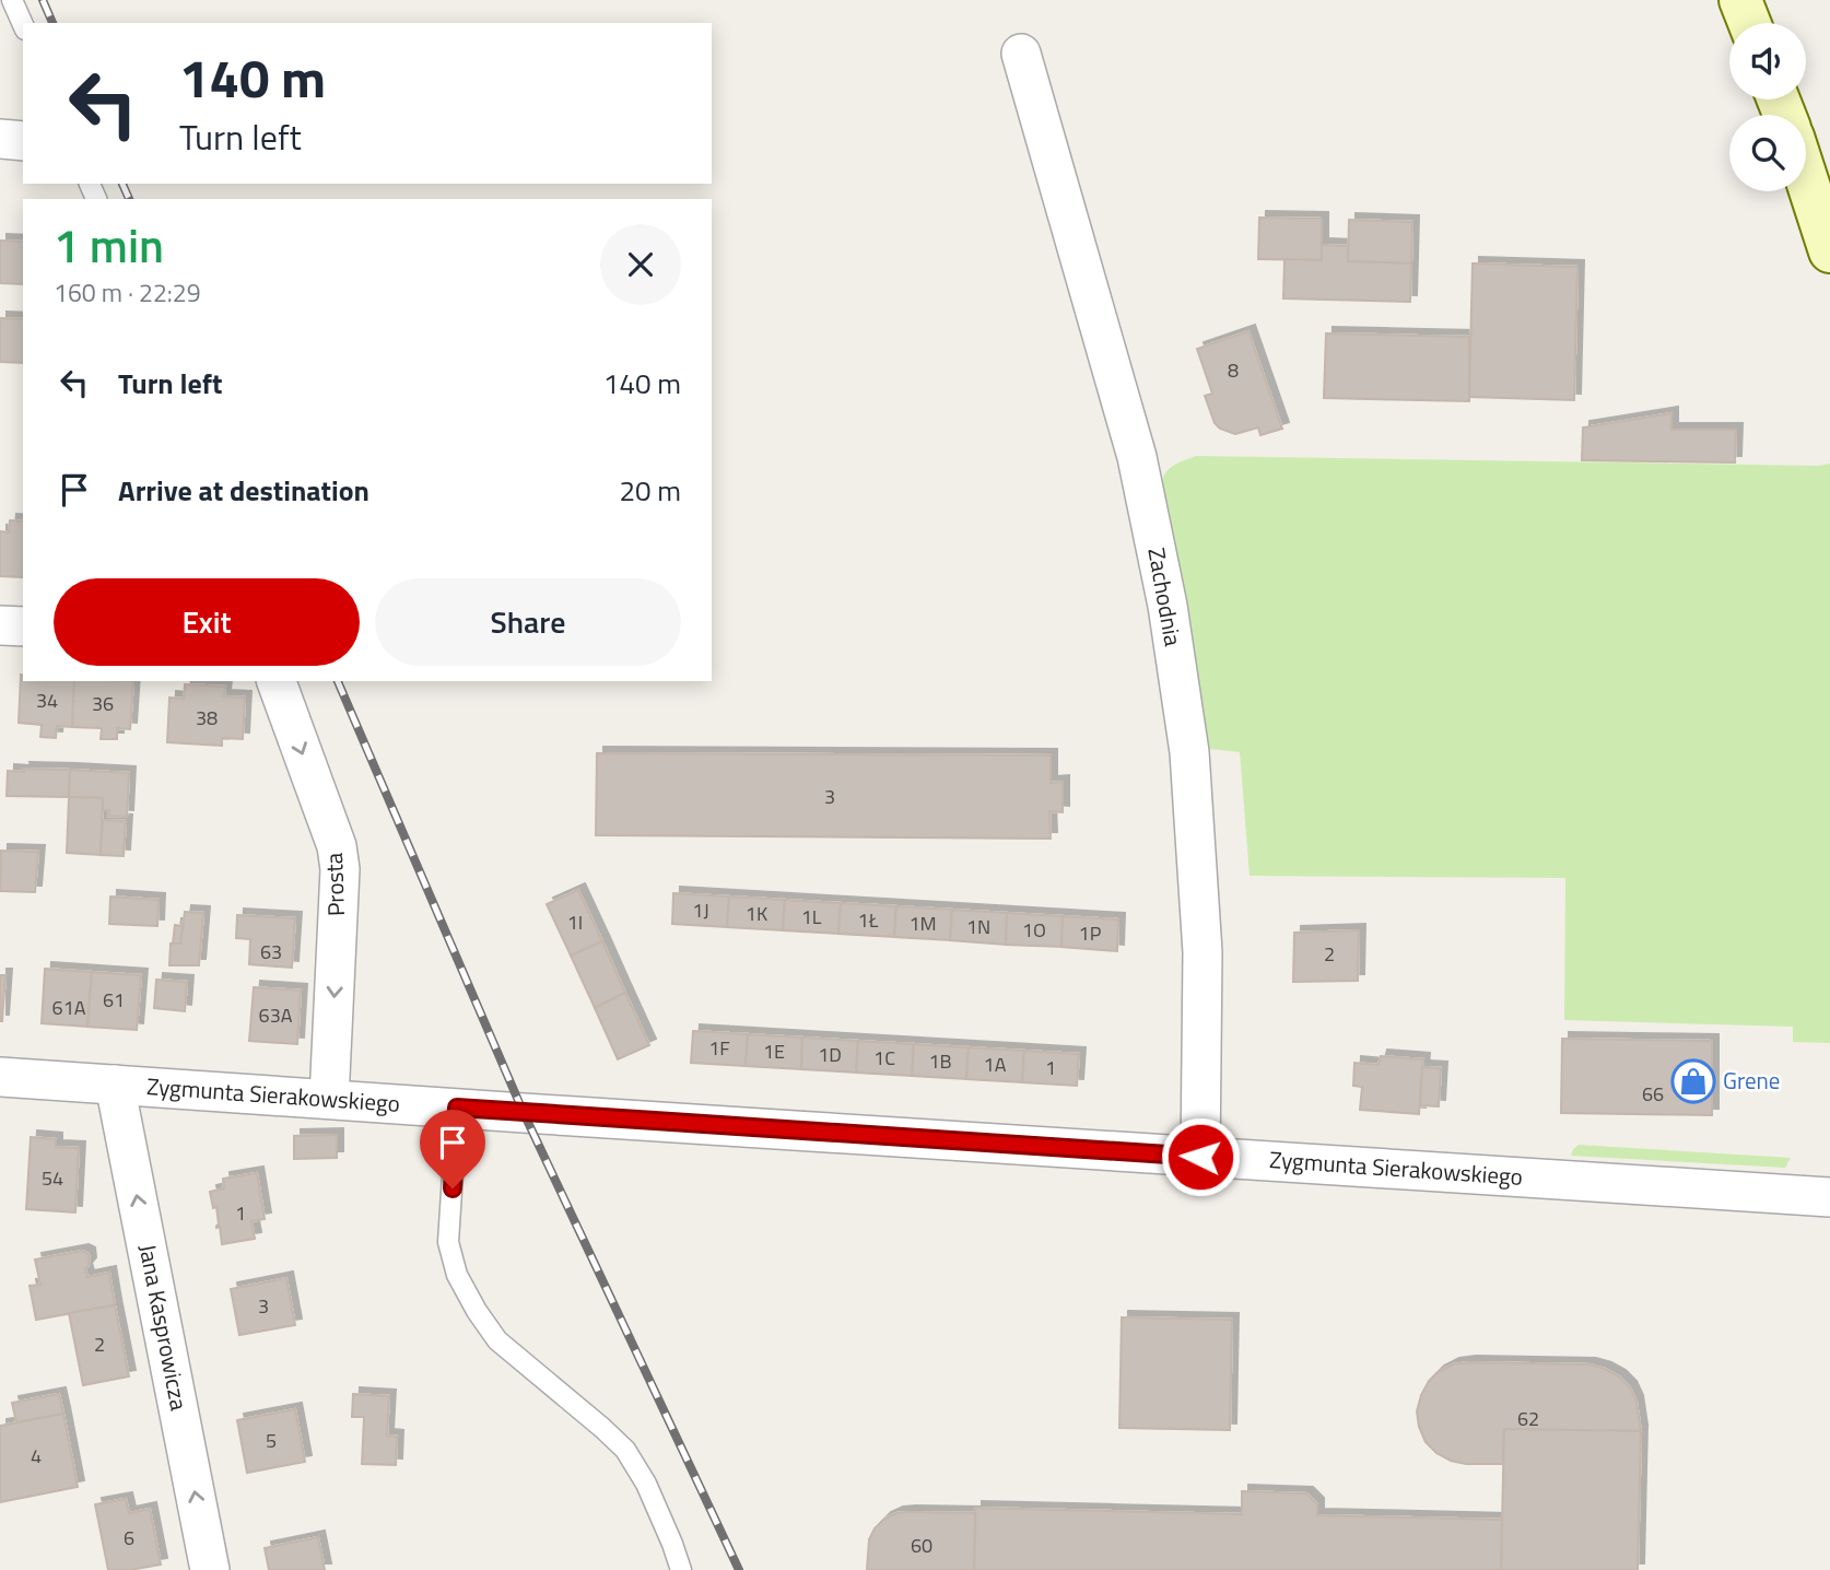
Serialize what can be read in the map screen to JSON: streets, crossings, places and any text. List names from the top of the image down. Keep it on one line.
{"streets":{"street":["Zachodnia","Prosta","Zygmunta Sierakowskiego","Jana Kasprowicza"]},"crossings":[["Zachodnia","Zygmunta Sierakowskiego"],["Prosta","Zygmunta Sierakowskiego"],["Zygmunta Sierakowskiego","Jana Kasprowicza"]],"one_way":["Prosta","Jana Kasprowicza"],"places":{"shop":["Grene"]},"house_numbers":["8","34","36","38","3","1J","1K","1L","1Ł","1I","1M","1N","1O","1P","63","2","61","61A","63A","1F","1E","1D","1C","1B","1A","1","66","54","1","3","2","62","5","4","6","60"],"page":{"turn":["140 m","Turn left"],"heading":["1 min","160 m · 22:29"],"list":[{"name":"Turn left","value":"140 m"},{"name":"Arrive at destination","value":"20 m"}],"buttons":["Exit","Share"]}}
